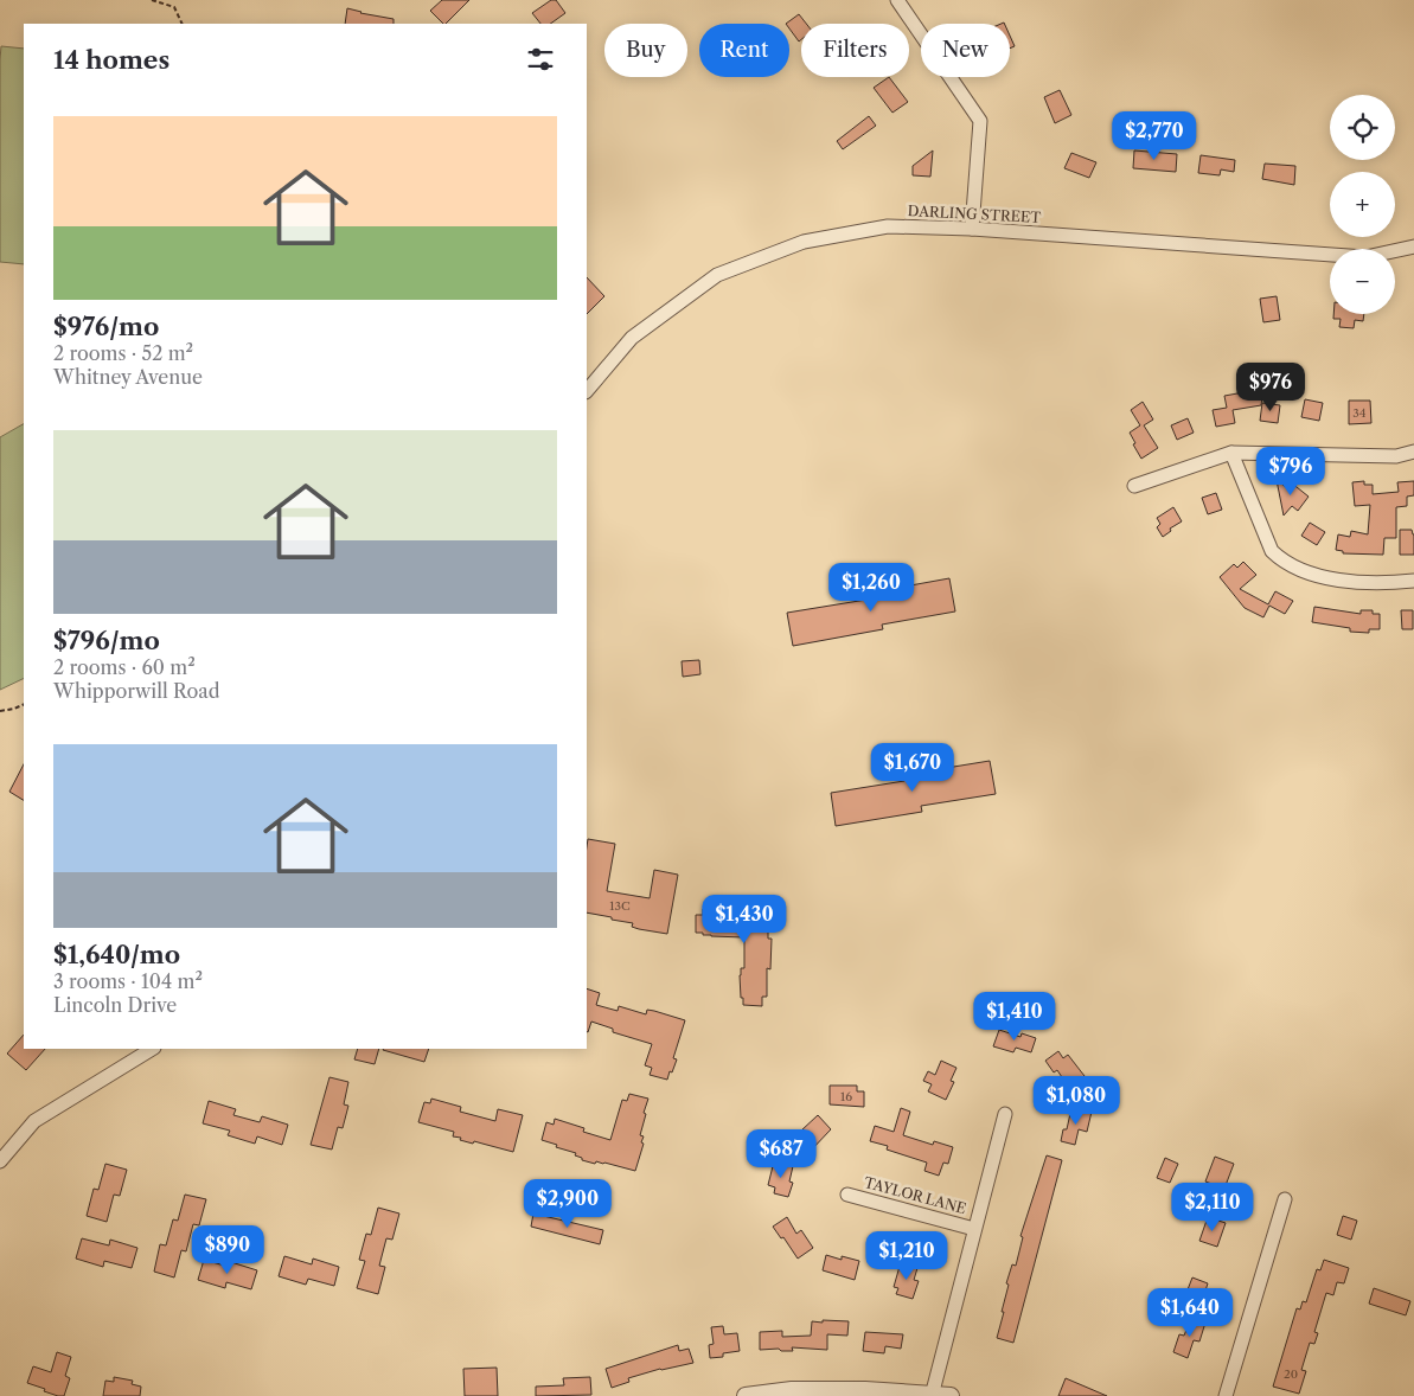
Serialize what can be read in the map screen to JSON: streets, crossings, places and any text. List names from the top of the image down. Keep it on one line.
{"streets":{"street":["DARLING STREET","TAYLOR LANE"]},"house_numbers":["34","13C","16","20"],"page":{"chip":["Buy","Rent","Filters","New"],"heading":"14 homes","map_buttons":["+","−"],"list":[{"name":"$976/mo","note":"2 rooms · 52 m² · Whitney Avenue"},{"name":"$796/mo","note":"2 rooms · 60 m² · Whipporwill Road"},{"name":"$1,640/mo","note":"3 rooms · 104 m² · Lincoln Drive"}],"price":["$2,770","$976","$796","$1,260","$1,670","$1,430","$1,410","$1,080","$687","$2,900","$2,110","$890","$1,210","$1,640"]}}
